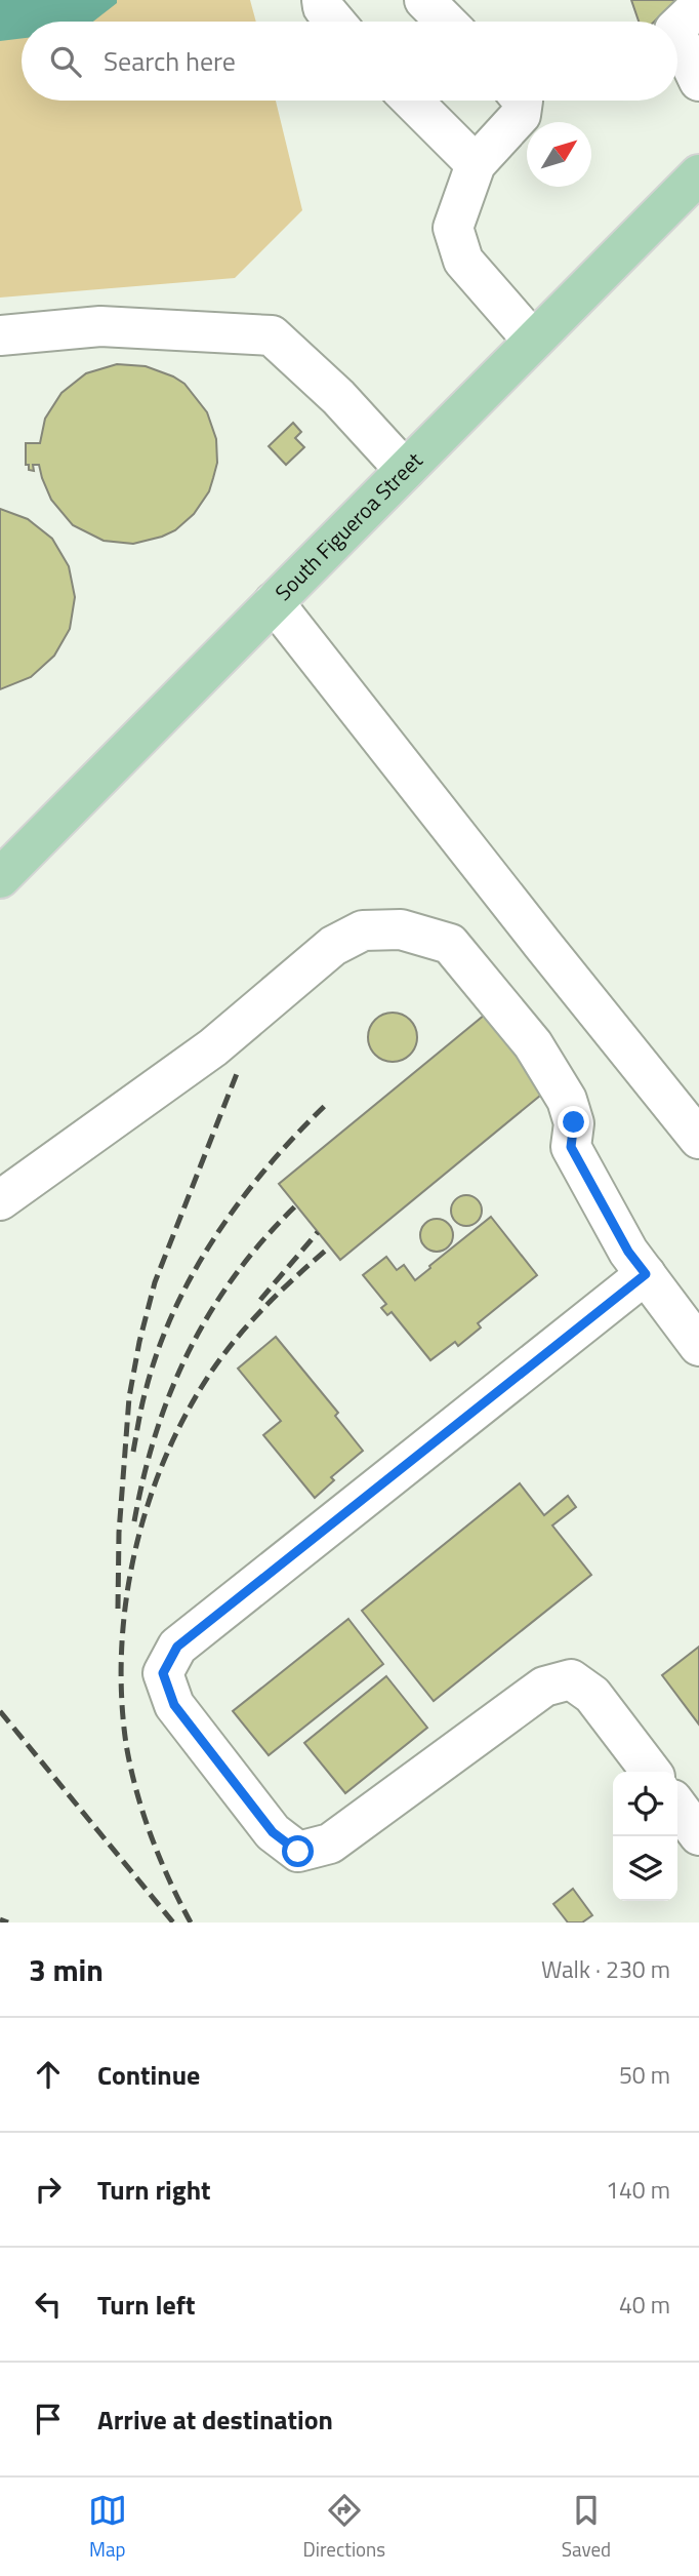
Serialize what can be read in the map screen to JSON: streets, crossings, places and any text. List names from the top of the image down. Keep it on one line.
{"streets":{"main road":["South Figueroa Street"]},"north":"top right","page":{"search":"Search here","heading":["3 min","Walk · 230 m"],"list":[["Continue","50 m"],["Turn right","140 m"],["Turn left","40 m"],"Arrive at destination"],"nav":["Map","Directions","Saved"]}}
